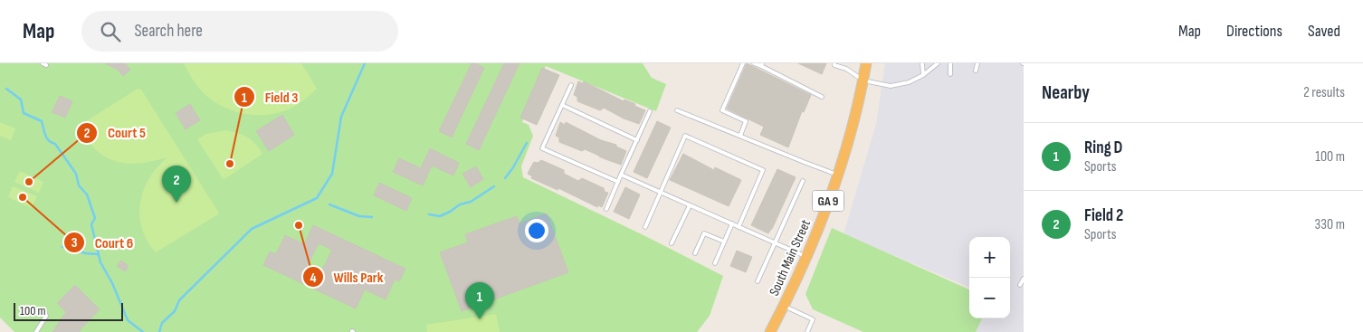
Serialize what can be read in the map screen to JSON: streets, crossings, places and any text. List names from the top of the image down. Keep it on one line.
{"streets":{"highway":["GA 9","South Main Street"]},"places":["Field 3","Court 5","Court 6","Wills Park"],"scale_bar":"100 m","page":{"header":"Map","search":"Search here","nav":["Map","Directions","Saved"],"heading":["Nearby","2 results"],"list":[{"mark":"1","name":"Ring D","note":"Sports","value":"100 m"},{"mark":"2","name":"Field 2","note":"Sports","value":"330 m"}],"pins":["2","1"],"map_buttons":["+","−"],"scale":"100 m"}}
